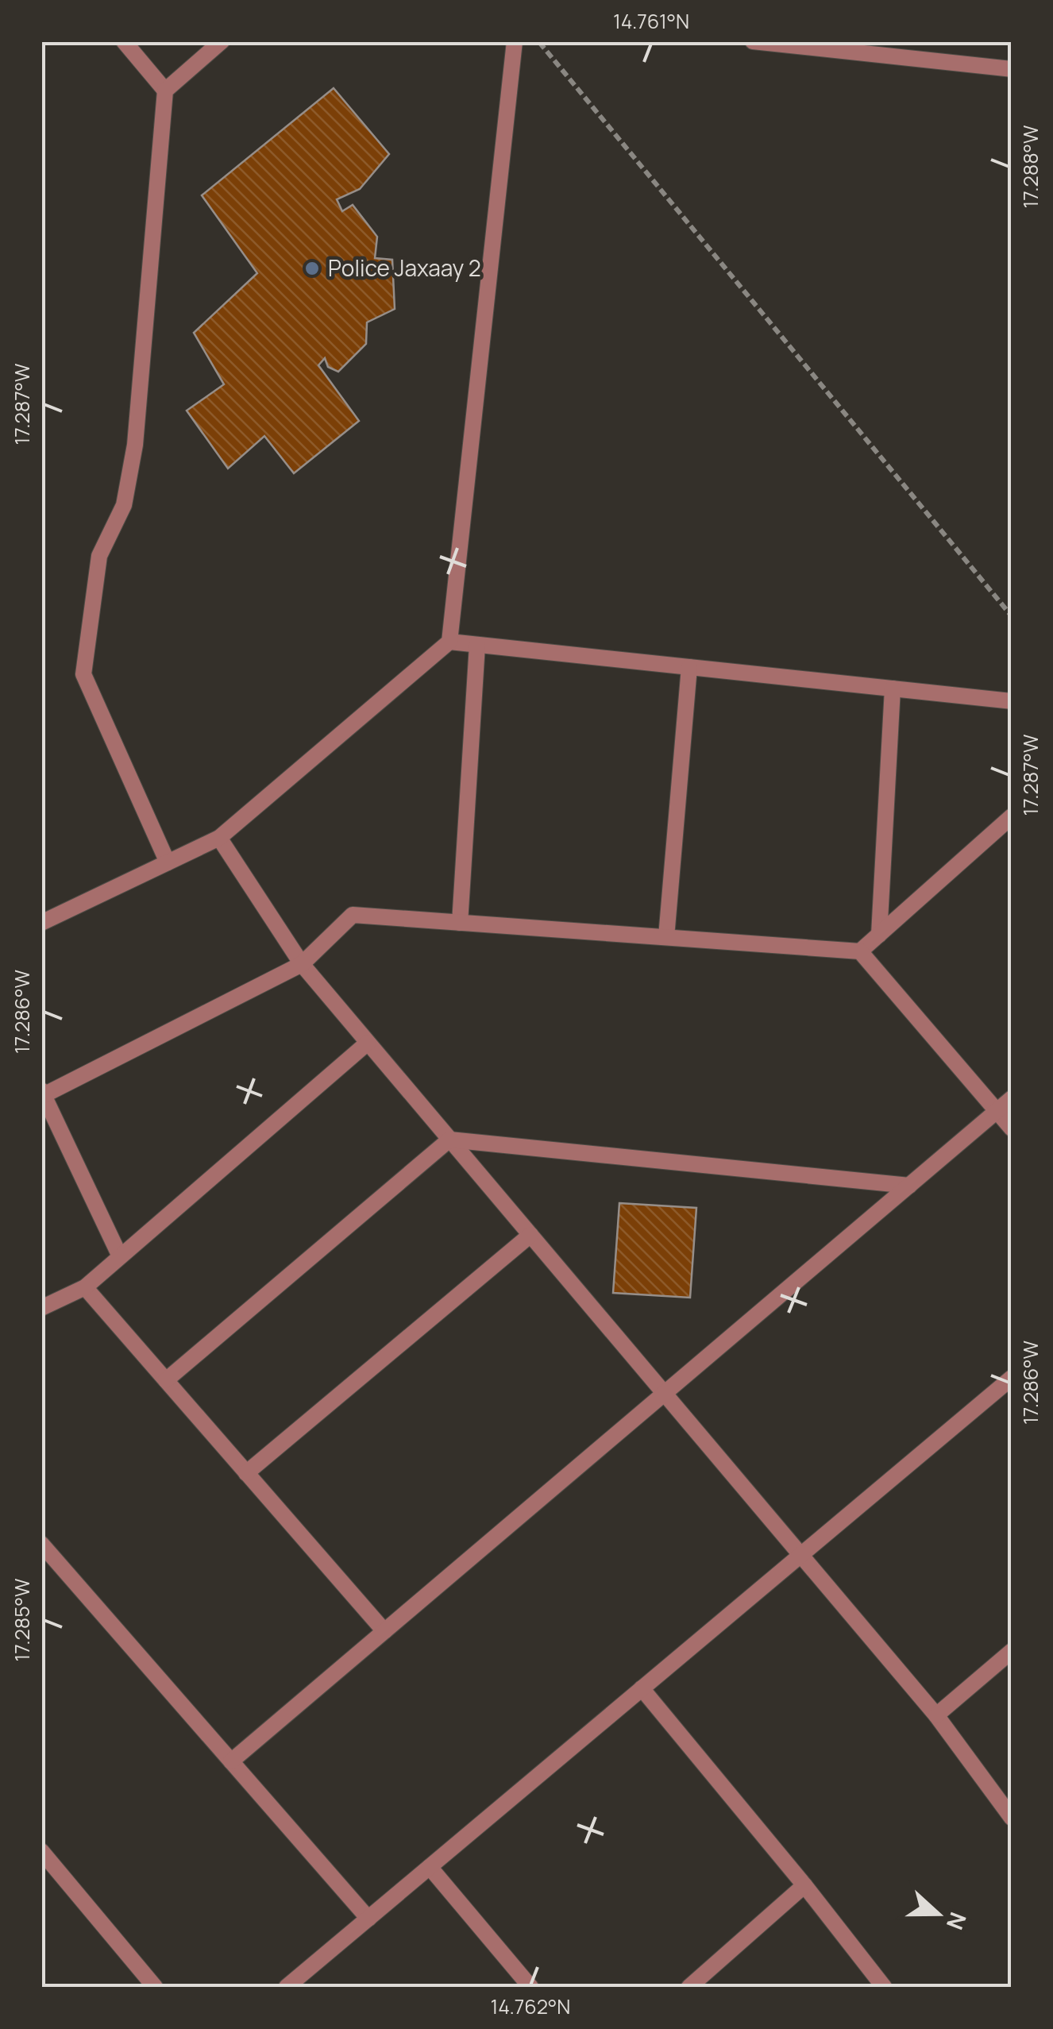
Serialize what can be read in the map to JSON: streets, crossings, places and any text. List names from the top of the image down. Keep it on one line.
{"places":["Police Jaxaay 2"],"north":"right","coordinates":["14.761°N","17.288°W","17.287°W","17.286°W","17.285°W","14.762°N"]}
